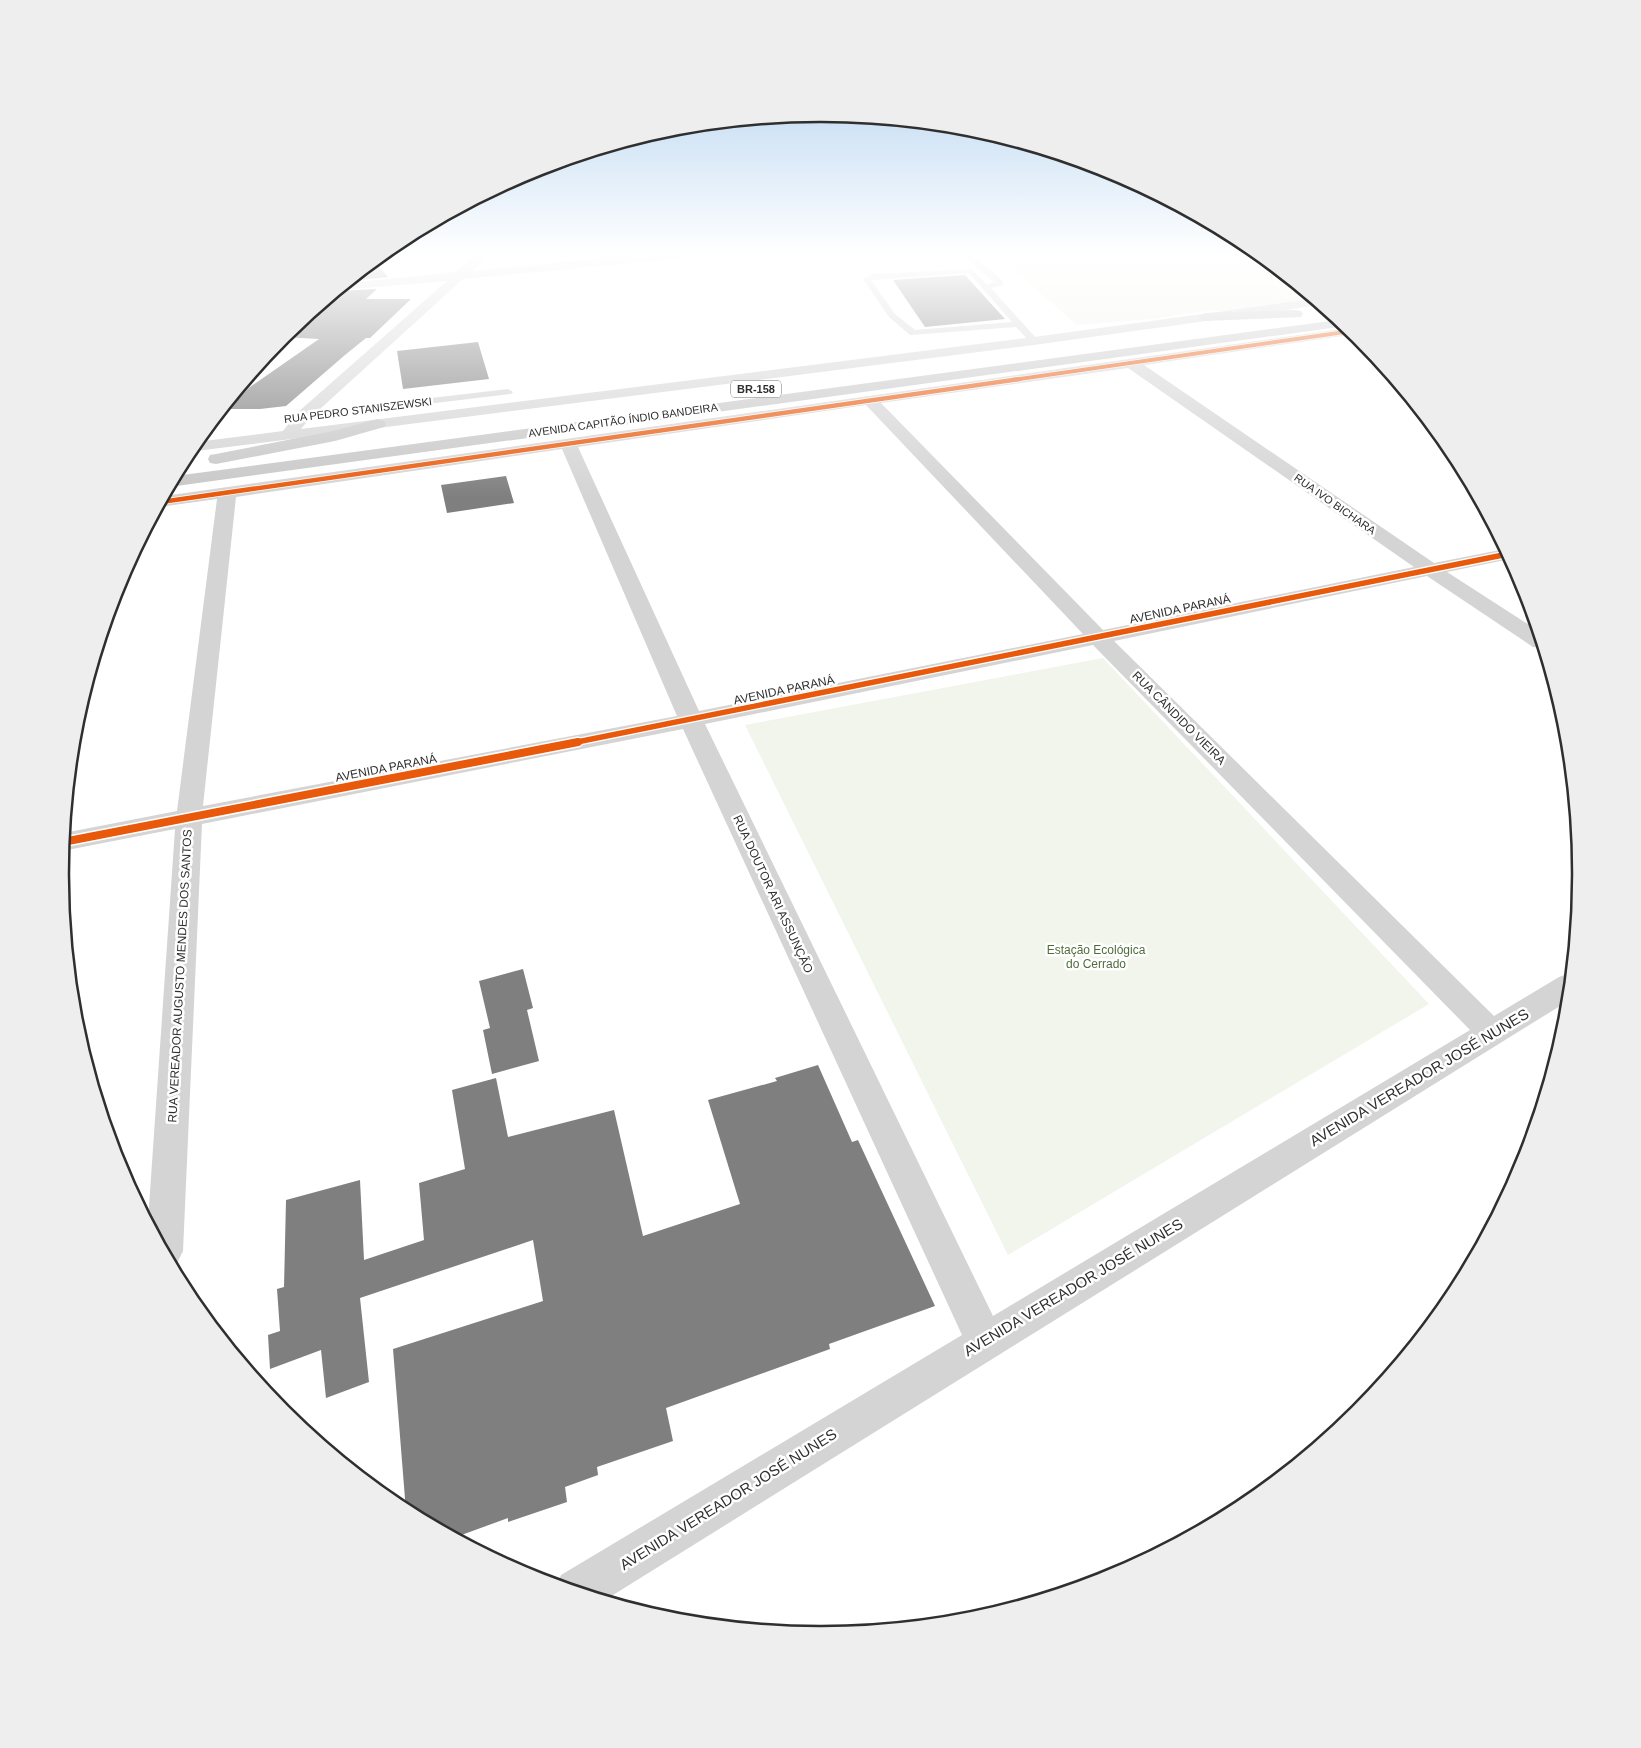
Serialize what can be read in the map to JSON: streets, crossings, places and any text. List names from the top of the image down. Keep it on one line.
{"streets":{"main road":["BR-158","AVENIDA CAPITÃO ÍNDIO BANDEIRA"],"street":["RUA PEDRO STANISZEWSKI","RUA IVO BICHARA","AVENIDA PARANÁ","RUA CÂNDIDO VIEIRA","RUA DOUTOR ARI ASSUNÇÃO","RUA VEREADOR AUGUSTO MENDES DOS SANTOS","AVENIDA VEREADOR JOSÉ NUNES"]},"crossings":[["RUA IVO BICHARA","AVENIDA PARANÁ"],["AVENIDA PARANÁ","RUA CÂNDIDO VIEIRA"],["AVENIDA PARANÁ","RUA DOUTOR ARI ASSUNÇÃO"],["AVENIDA PARANÁ","RUA VEREADOR AUGUSTO MENDES DOS SANTOS"],["RUA CÂNDIDO VIEIRA","AVENIDA VEREADOR JOSÉ NUNES"],["RUA DOUTOR ARI ASSUNÇÃO","AVENIDA VEREADOR JOSÉ NUNES"]],"parks":["Estação Ecológica do Cerrado"]}
